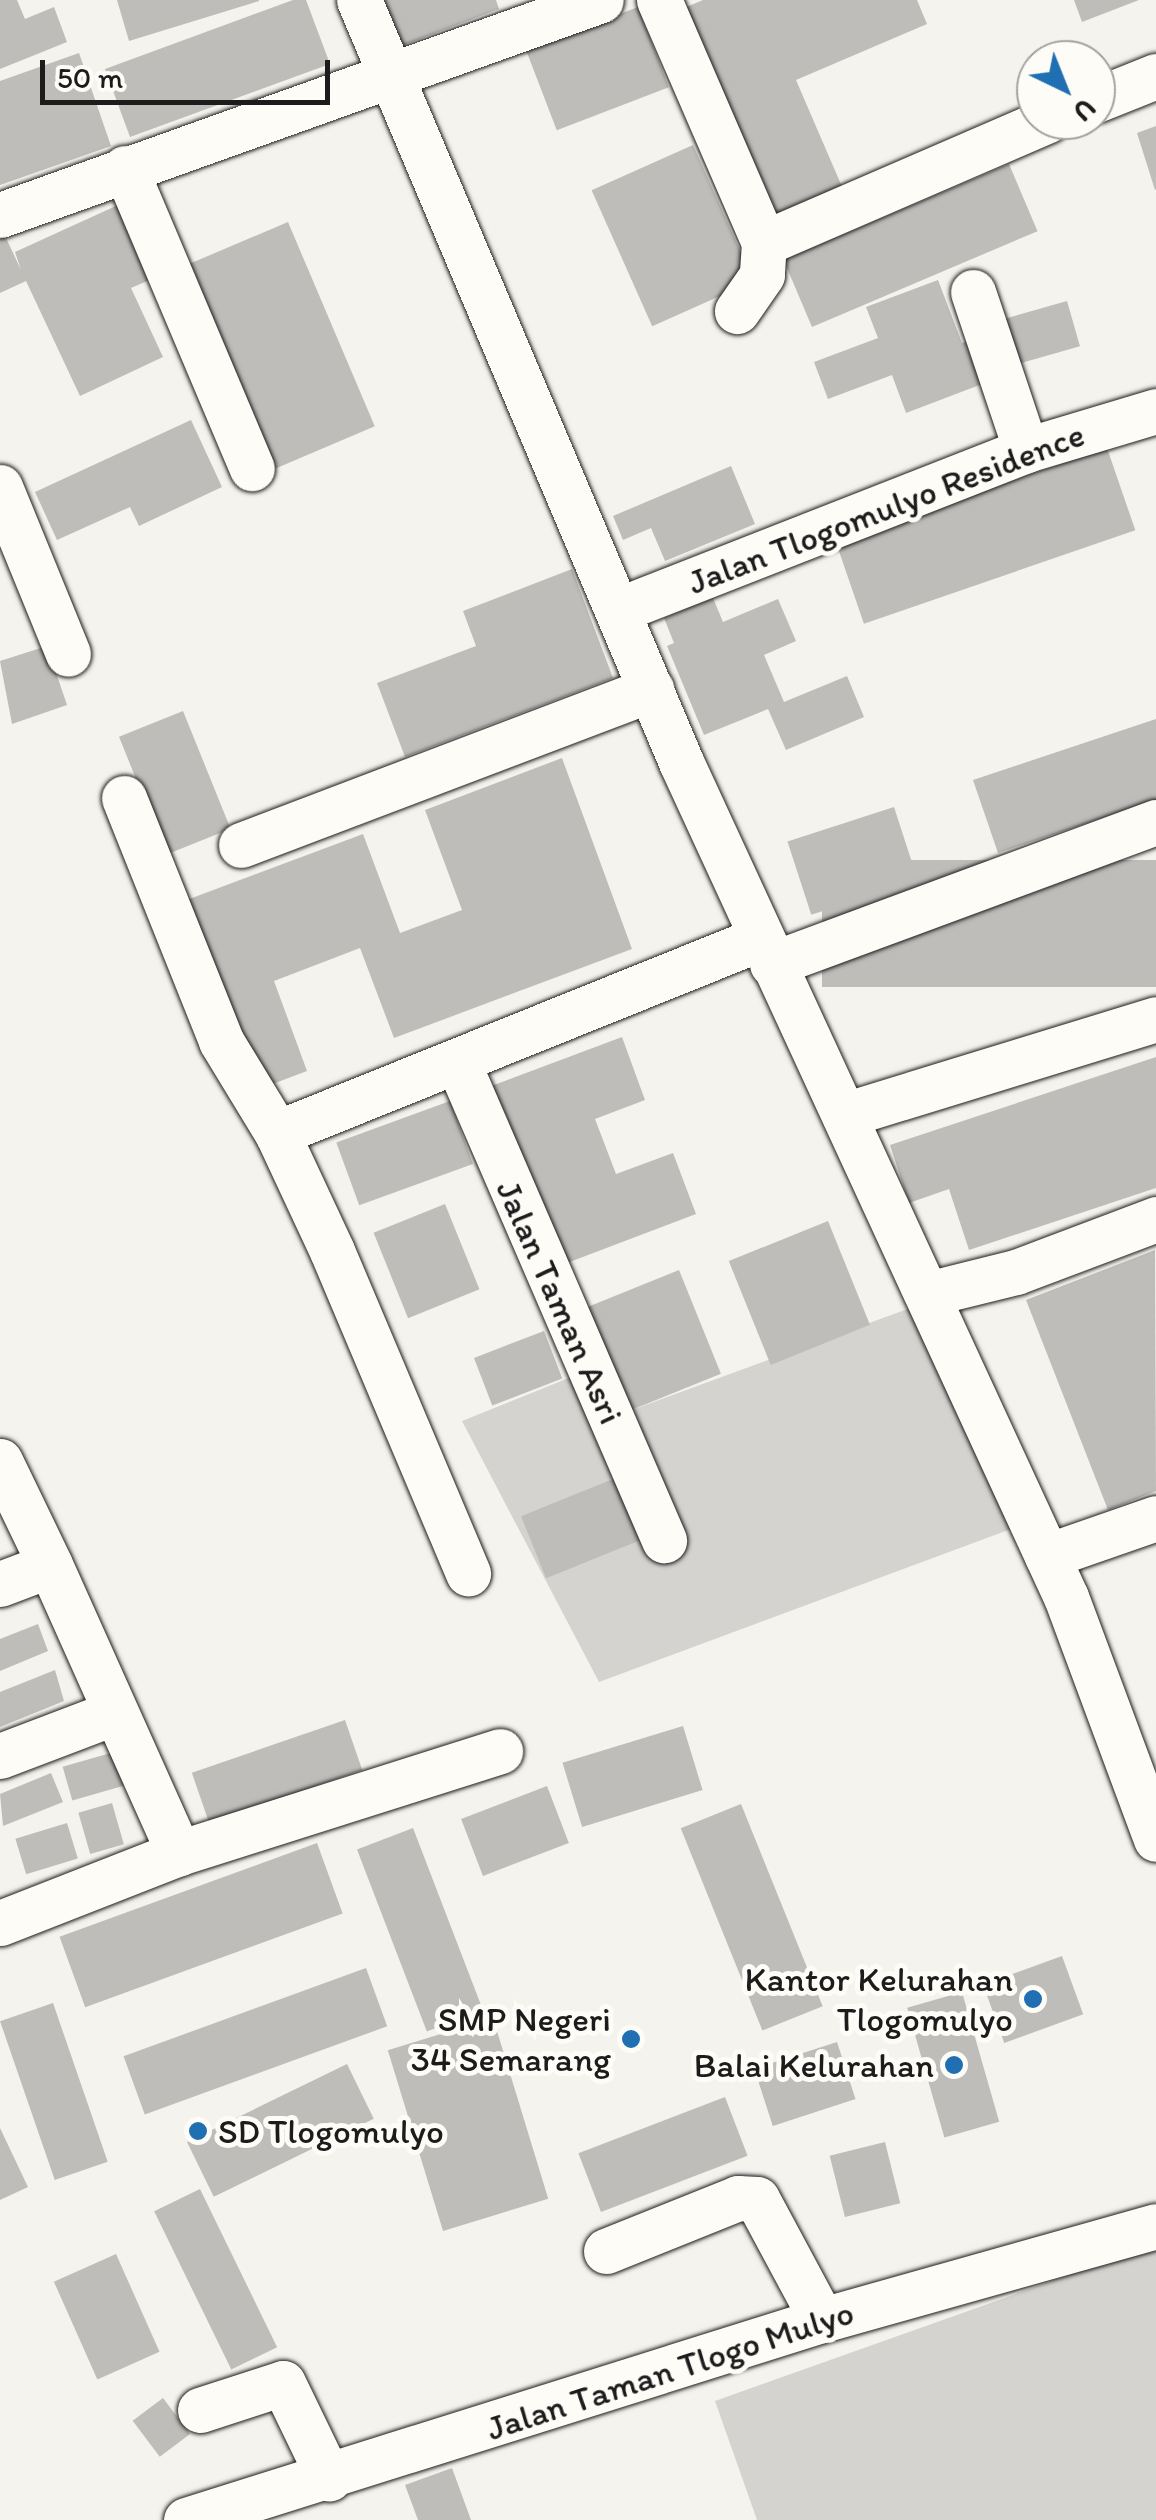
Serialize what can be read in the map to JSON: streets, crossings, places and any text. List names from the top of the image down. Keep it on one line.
{"streets":{"street":["Jalan Tlogomulyo Residence","Jalan Taman Asri","Jalan Taman Tlogo Mulyo"]},"places":["Kantor Kelurahan Tlogomulyo","SMP Negeri 34 Semarang","Balai Kelurahan","SD Tlogomulyo"],"scale_bar":"50 m","north":"bottom right"}
